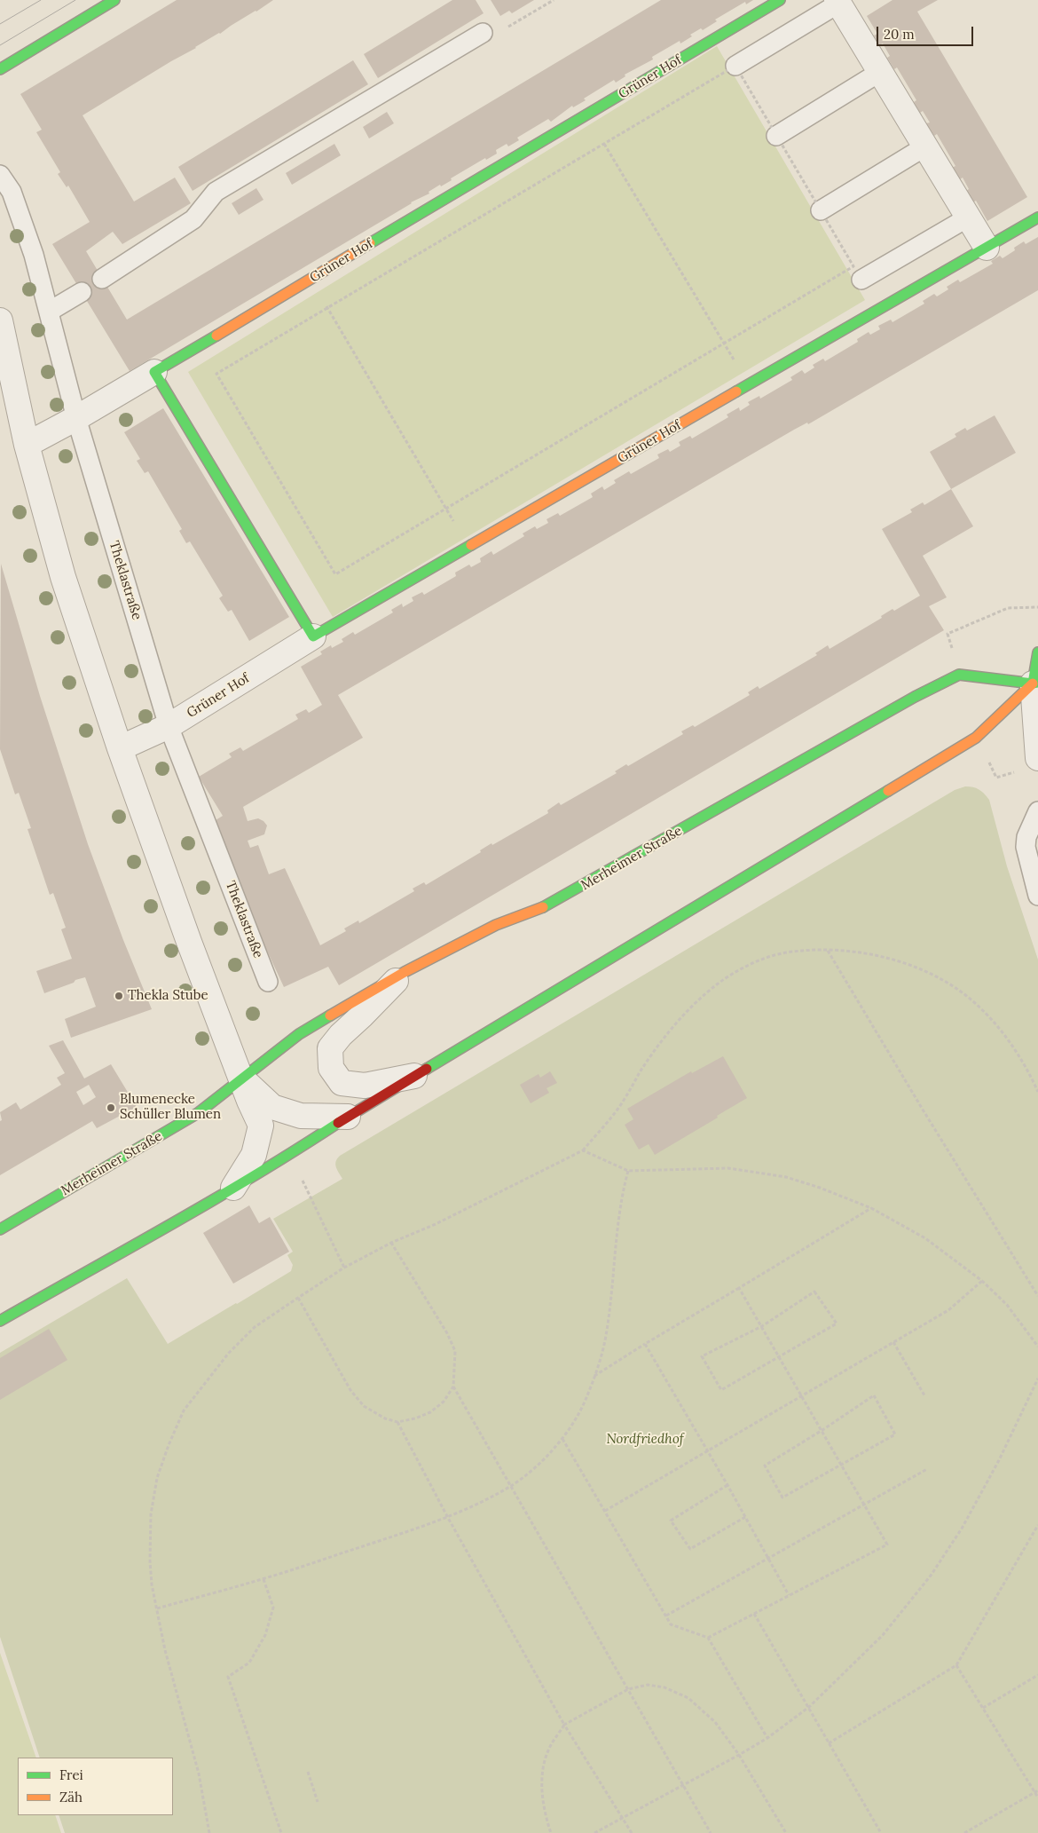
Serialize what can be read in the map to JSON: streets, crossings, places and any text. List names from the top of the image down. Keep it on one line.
{"streets":{"street":["Grüner Hof","Merheimer Straße"],"lane":["Theklastraße"]},"crossings":[["Grüner Hof","Theklastraße"]],"parks":["Nordfriedhof"],"places":["Thekla Stube","Blumenecke Schüller Blumen"],"legend":["Frei","Zäh"],"scale_bar":"20 m"}
